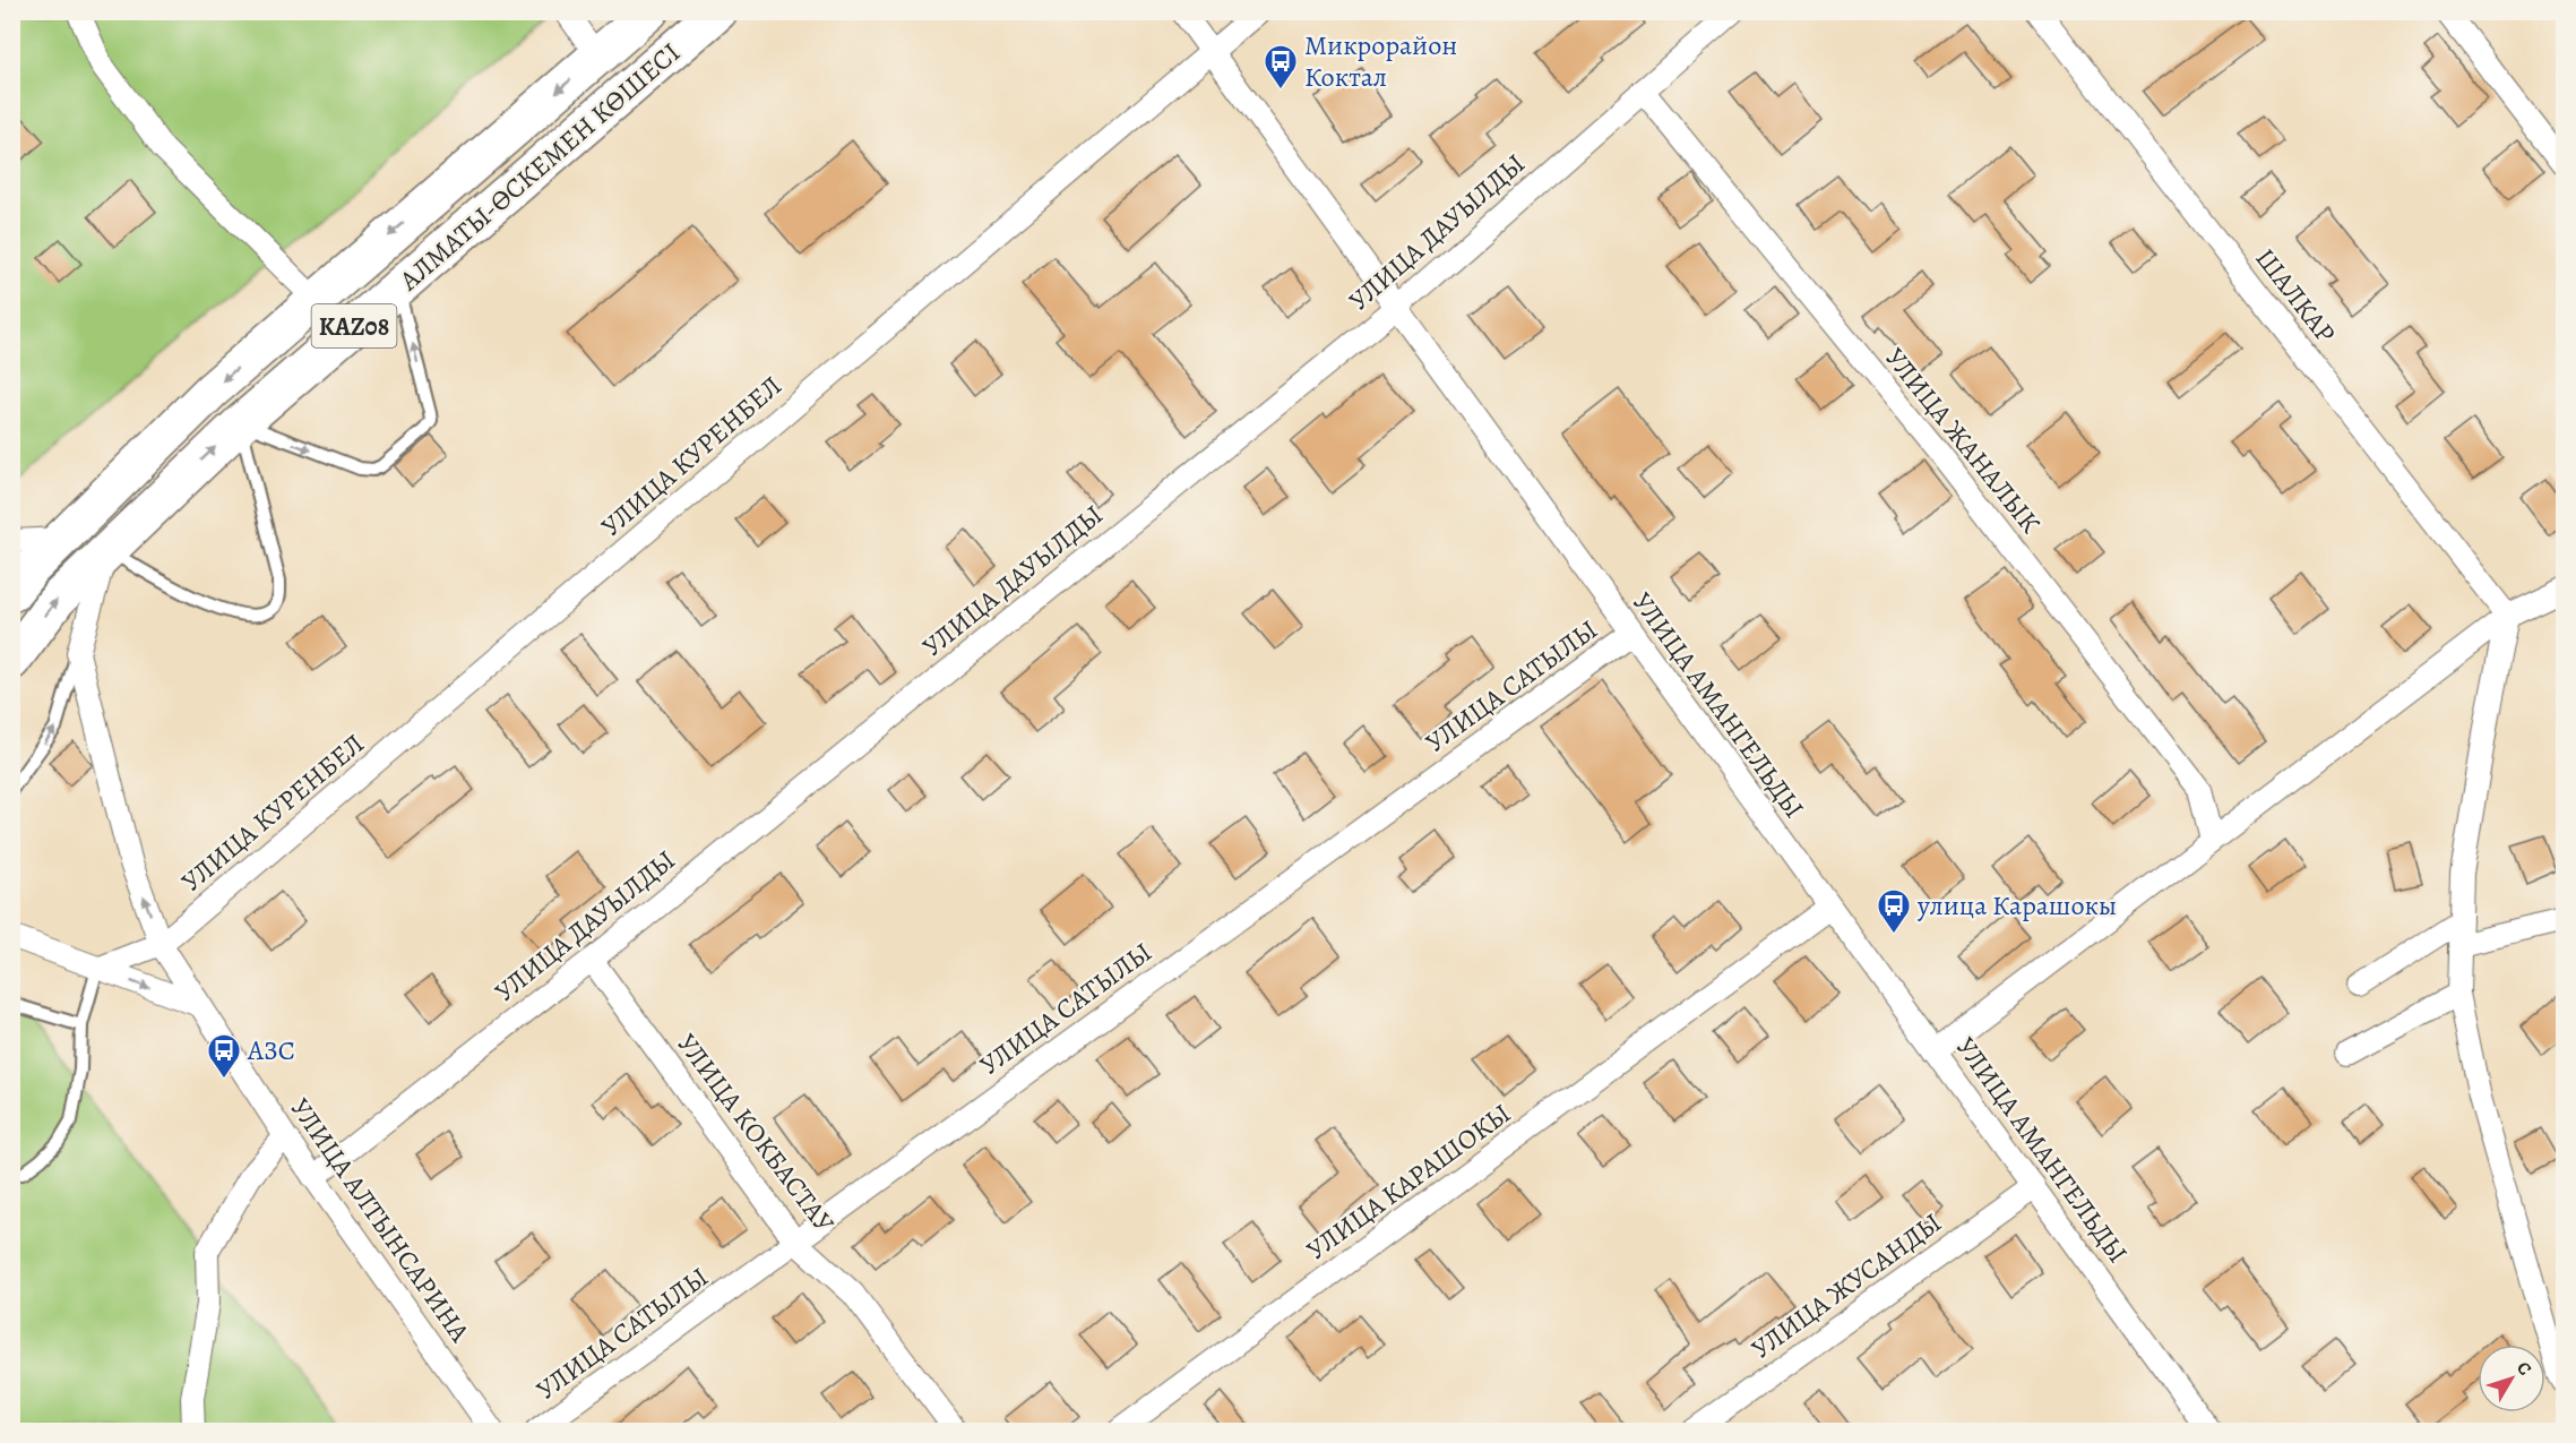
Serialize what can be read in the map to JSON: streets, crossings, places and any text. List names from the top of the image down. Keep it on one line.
{"streets":{"highway":["АЛМАТЫ-ӨСКЕМЕН КӨШЕСІ","KAZ08"],"street":["УЛИЦА ДАУЫЛДЫ","ШАЛКАР","УЛИЦА ЖАНАЛЫК","УЛИЦА КУРЕНБЕЛ","УЛИЦА САТЫЛЫ","УЛИЦА АМАНГЕЛЬДЫ","УЛИЦА КОКБАСТАУ","УЛИЦА КАРАШОКЫ","УЛИЦА АЛТЫНСАРИНА","УЛИЦА ЖУСАНДЫ"]},"crossings":[["УЛИЦА ДАУЫЛДЫ","УЛИЦА ЖАНАЛЫК"],["УЛИЦА ДАУЫЛДЫ","УЛИЦА АМАНГЕЛЬДЫ"],["УЛИЦА ДАУЫЛДЫ","УЛИЦА КОКБАСТАУ"],["УЛИЦА ДАУЫЛДЫ","УЛИЦА АЛТЫНСАРИНА"],["УЛИЦА КУРЕНБЕЛ","УЛИЦА АМАНГЕЛЬДЫ"],["УЛИЦА КУРЕНБЕЛ","УЛИЦА АЛТЫНСАРИНА"],["УЛИЦА САТЫЛЫ","УЛИЦА АМАНГЕЛЬДЫ"],["УЛИЦА САТЫЛЫ","УЛИЦА КОКБАСТАУ"],["УЛИЦА АМАНГЕЛЬДЫ","УЛИЦА КАРАШОКЫ"],["УЛИЦА АМАНГЕЛЬДЫ","УЛИЦА ЖУСАНДЫ"]],"places":{"bus stop":["Микрорайон Коктал","улица Карашокы","АЗС"]},"north":"top right"}
